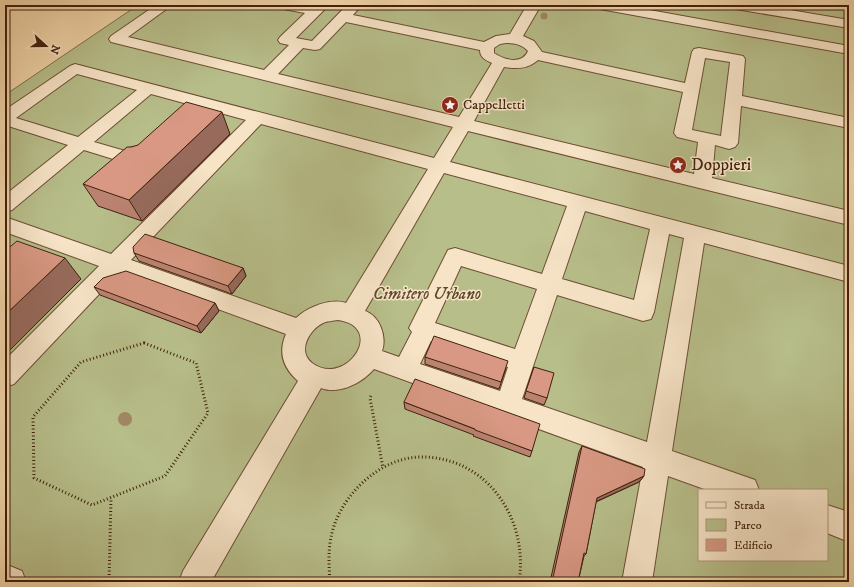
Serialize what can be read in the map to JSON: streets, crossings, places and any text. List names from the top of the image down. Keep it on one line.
{"parks":["Cimitero Urbano"],"places":{"place":["Cappelletti","Doppieri"]},"legend":["Strada","Parco","Edificio"],"north":"right"}
